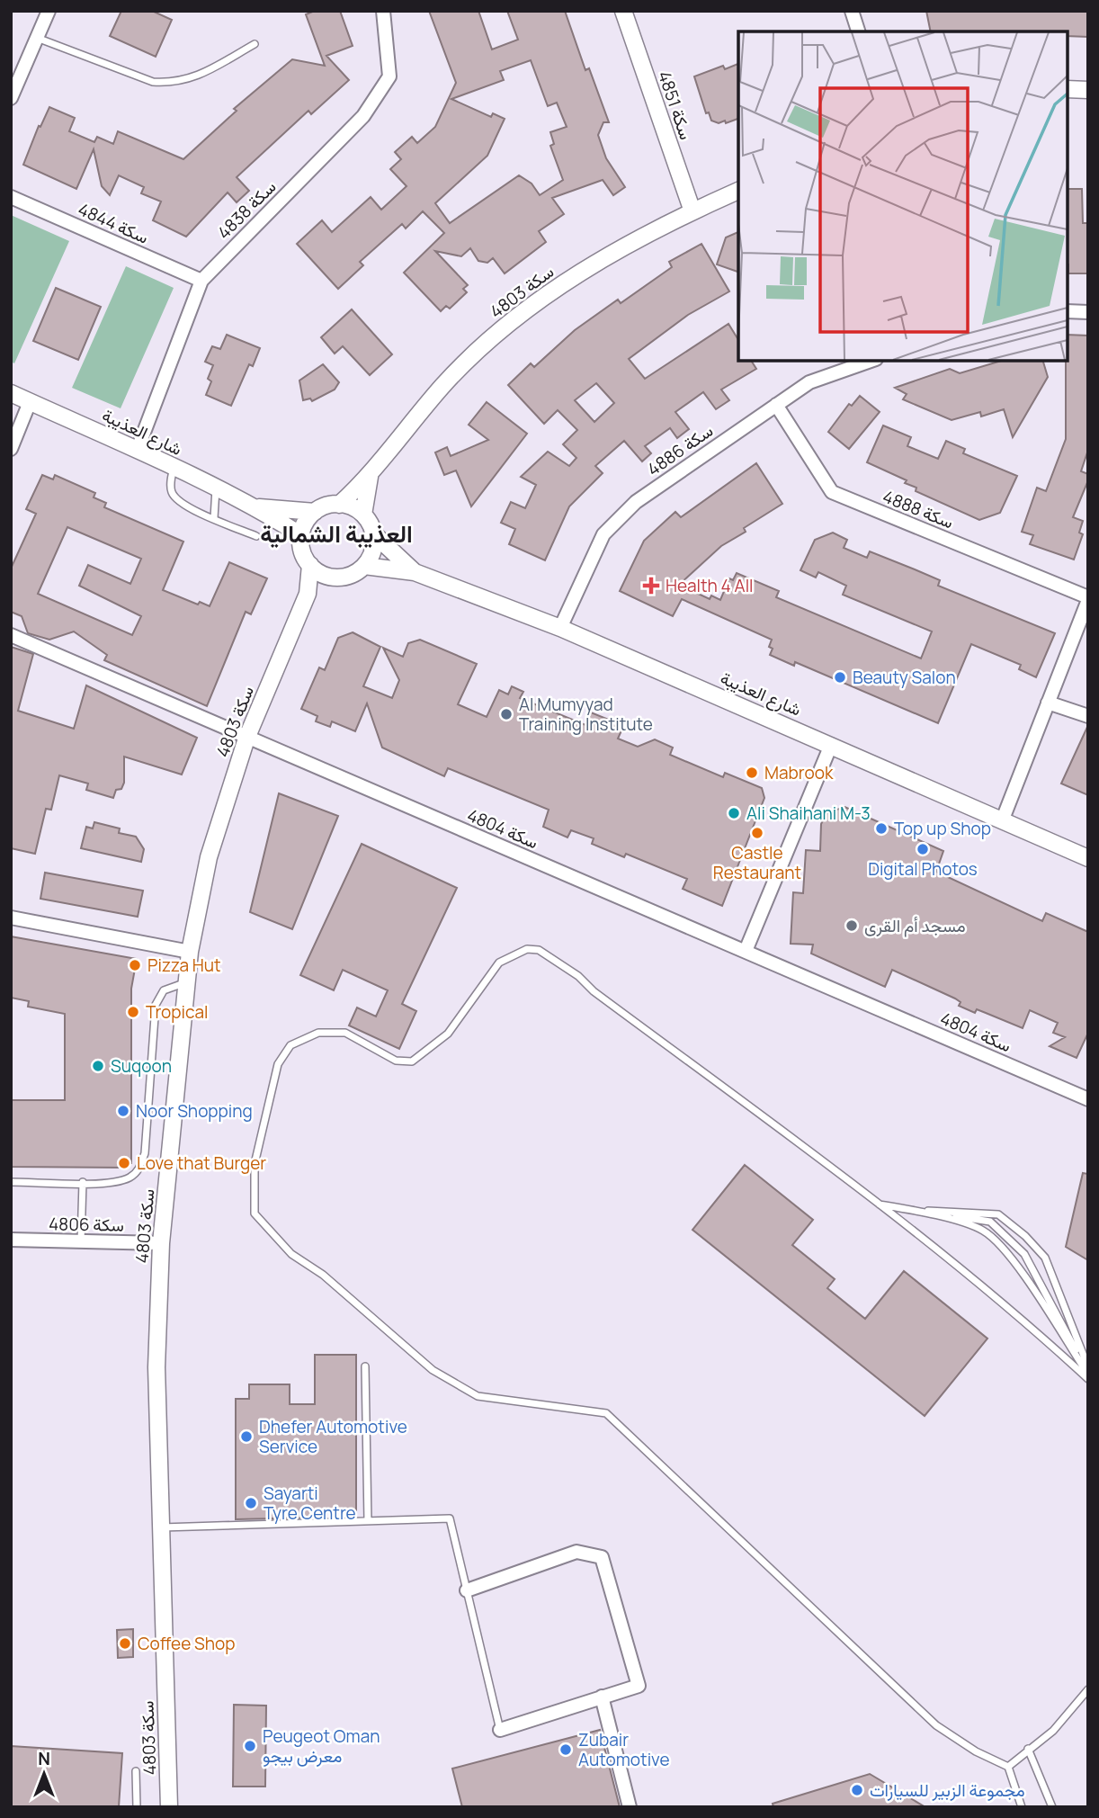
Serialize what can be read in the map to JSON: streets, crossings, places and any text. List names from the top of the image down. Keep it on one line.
{"streets":{"street":["سكة 4851","سكة 4838","سكة 4844","سكة 4803","شارع العذيبة","سكة 4886","سكة 4888","سكة 4804","سكة 4806"]},"crossings":[["سكة 4851","سكة 4803"],["سكة 4838","سكة 4844"],["سكة 4838","شارع العذيبة"],["سكة 4803","شارع العذيبة"],["سكة 4803","سكة 4804"],["سكة 4803","سكة 4806"],["شارع العذيبة","سكة 4886"],["سكة 4886","سكة 4888"]],"districts":["العذيبة الشمالية"],"places":{"health":["Health 4 All"],"other":["Beauty Salon","Al Mumyyad Training Institute","Mabrook","Ali Shaihani M-3","Top up Shop","Castle Restaurant","Digital Photos","مسجد أم القرى","Pizza Hut","Tropical","Suqoon","Noor Shopping","Love that Burger","Dhefer Automotive Service","Sayarti Tyre Centre","Coffee Shop","Peugeot Oman معرض بيجو","Zubair Automotive","مجموعة الزبير للسيارات"]},"north":"top"}
